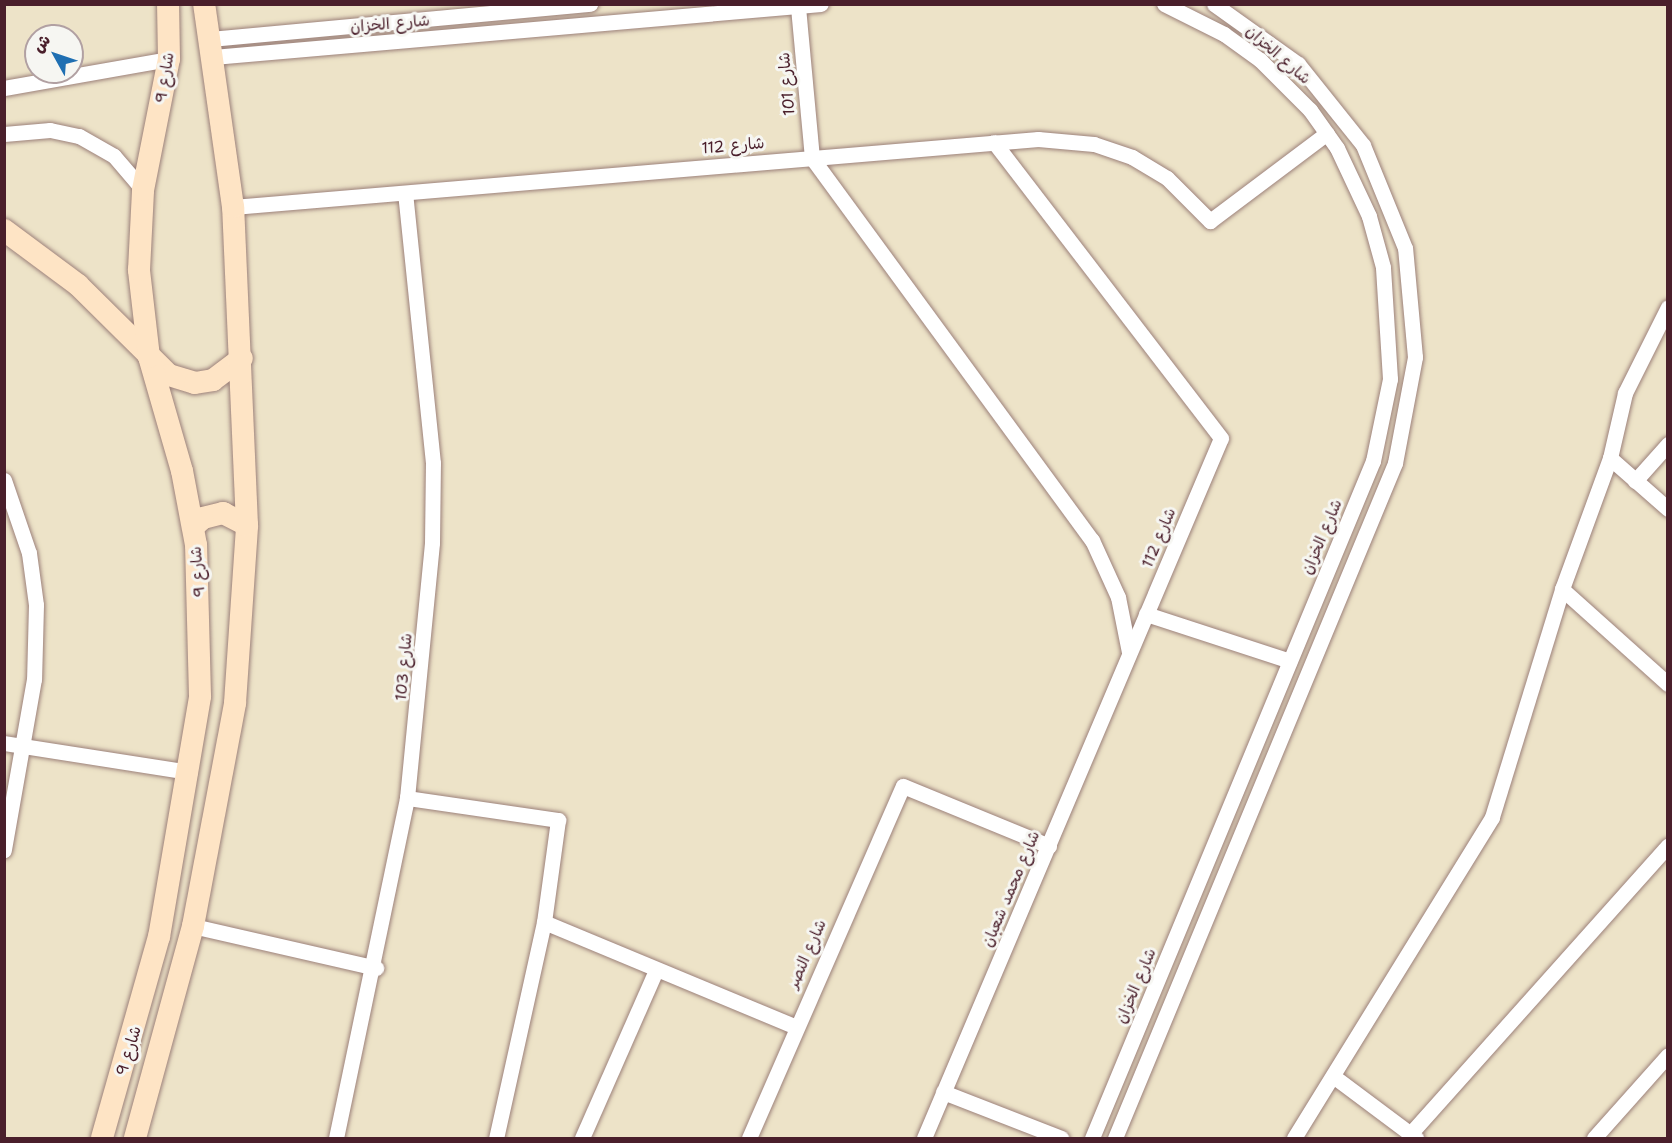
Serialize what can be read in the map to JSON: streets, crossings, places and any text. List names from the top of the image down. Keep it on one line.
{"streets":{"main road":["شارع 9"],"street":["شارع الخزان","شارع 101","شارع 112","شارع 103","شارع محمد شعبان","شارع النصر"]},"crossings":[["شارع الخزان","شارع 9"],["شارع الخزان","شارع 101"],["شارع الخزان","شارع 112"],["شارع 9","شارع 112"],["شارع 101","شارع 112"],["شارع 112","شارع 103"],["شارع 112","شارع محمد شعبان"],["شارع محمد شعبان","شارع النصر"]],"north":"top left"}
